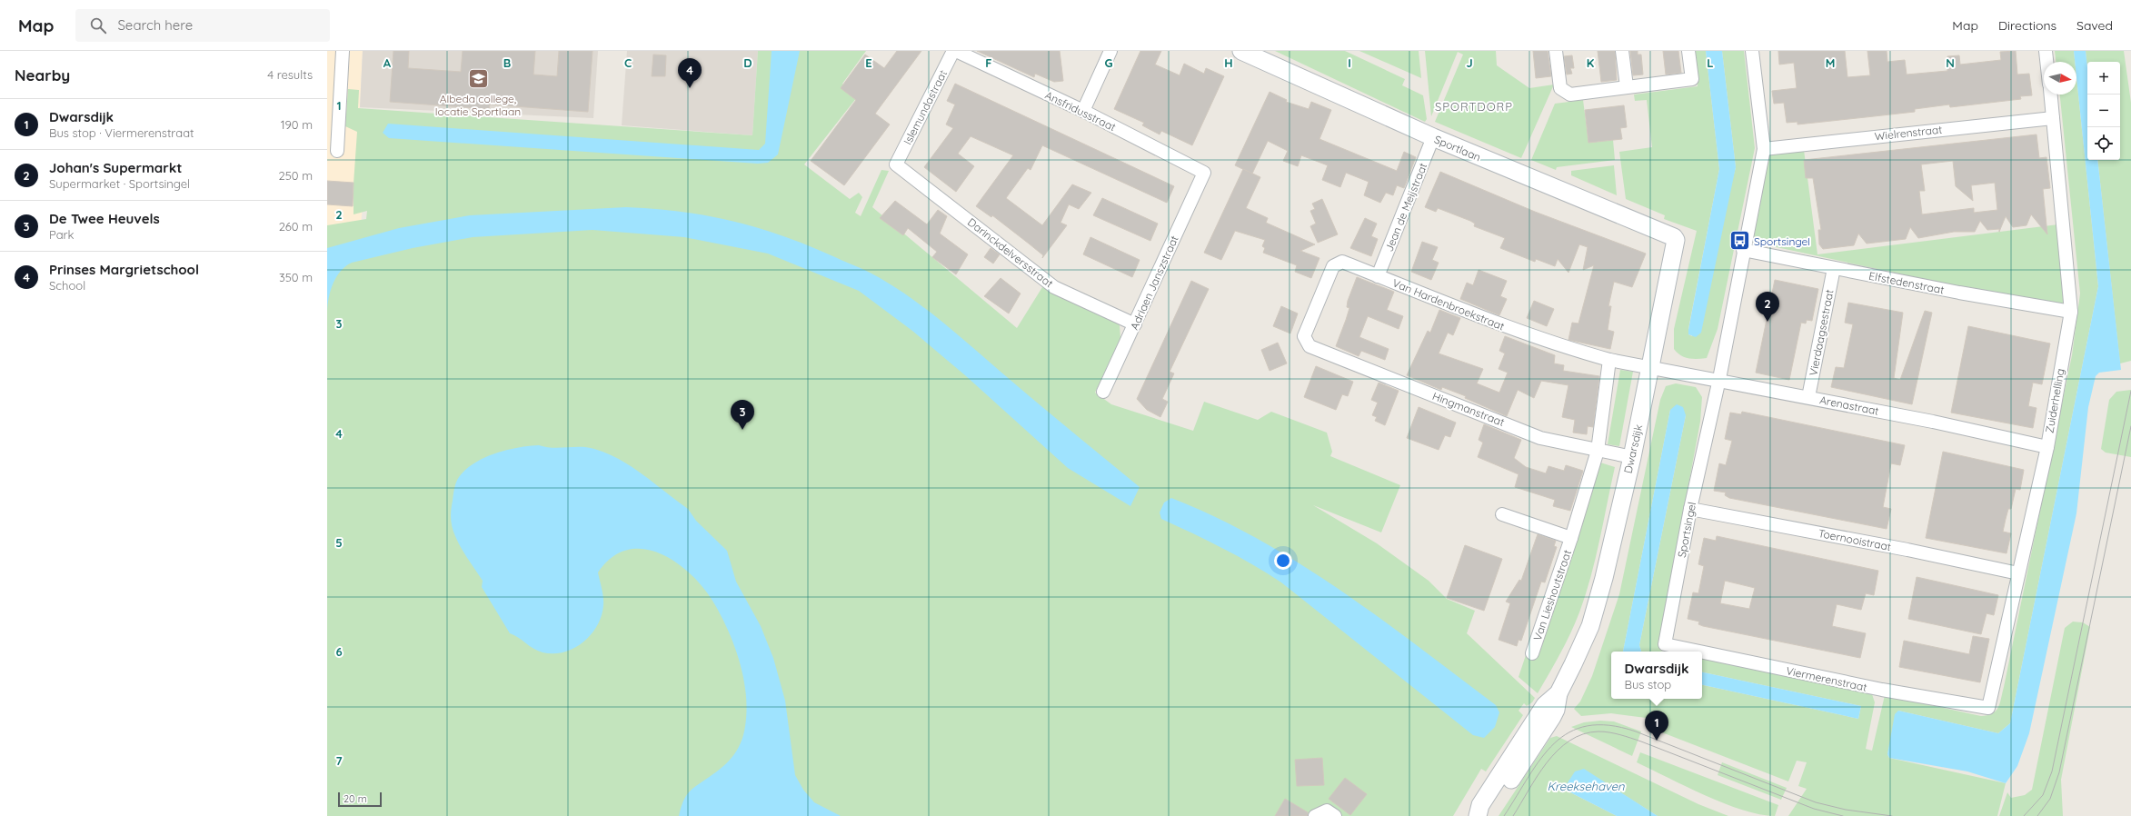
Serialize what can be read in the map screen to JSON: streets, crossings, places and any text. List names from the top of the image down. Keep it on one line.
{"streets":{"street":["Islemundastraat","Ansfridusstraat","Wielrenstraat","Sportlaan","Jean de Meijstraat","Darinckdelversstraat","Adriaen Janszstraat","Elfstedenstraat","Van Hardenbroekstraat","Vierdaagsestraat","Zuiderhelling","Arenastraat","Hingmanstraat","Dwarsdijk","Sportsingel","Toernooistraat","Van Lieshoutstraat","Viermerenstraat"]},"crossings":[["Islemundastraat","Darinckdelversstraat"],["Ansfridusstraat","Adriaen Janszstraat"],["Wielrenstraat","Zuiderhelling"],["Wielrenstraat","Sportsingel"],["Sportlaan","Jean de Meijstraat"],["Sportlaan","Dwarsdijk"],["Jean de Meijstraat","Van Hardenbroekstraat"],["Darinckdelversstraat","Adriaen Janszstraat"],["Elfstedenstraat","Vierdaagsestraat"],["Elfstedenstraat","Zuiderhelling"],["Elfstedenstraat","Sportsingel"],["Van Hardenbroekstraat","Arenastraat"],["Van Hardenbroekstraat","Hingmanstraat"],["Van Hardenbroekstraat","Dwarsdijk"],["Van Hardenbroekstraat","Van Lieshoutstraat"],["Vierdaagsestraat","Arenastraat"],["Zuiderhelling","Arenastraat"],["Zuiderhelling","Toernooistraat"],["Zuiderhelling","Viermerenstraat"],["Arenastraat","Dwarsdijk"],["Arenastraat","Sportsingel"],["Hingmanstraat","Dwarsdijk"],["Hingmanstraat","Van Lieshoutstraat"],["Sportsingel","Toernooistraat"],["Sportsingel","Viermerenstraat"]],"districts":["SPORTDORP"],"water":["Kreeksehaven"],"places":{"school or university":["Albeda college, locatie Sportlaan"],"bus stop":["Sportsingel"]},"scale_bar":"20 m","north":"right","page":{"header":"Map","search":"Search here","nav":["Map","Directions","Saved"],"heading":["Nearby","4 results"],"pins":["4","2","3","1"],"map_buttons":["+","−"],"list":[{"mark":"1","name":"Dwarsdijk","note":"Bus stop · Viermerenstraat","value":"190 m"},{"mark":"2","name":"Johan's Supermarkt","note":"Supermarket · Sportsingel","value":"250 m"},{"mark":"3","name":"De Twee Heuvels","note":"Park","value":"260 m"},{"mark":"4","name":"Prinses Margrietschool","note":"School","value":"350 m"}],"popup":["Dwarsdijk","Bus stop"],"scale":"20 m"},"grid":{"columns":["A","B","C","D","E","F","G","H","I","J","K","L","M","N"],"rows":["1","2","3","4","5","6","7"]}}
